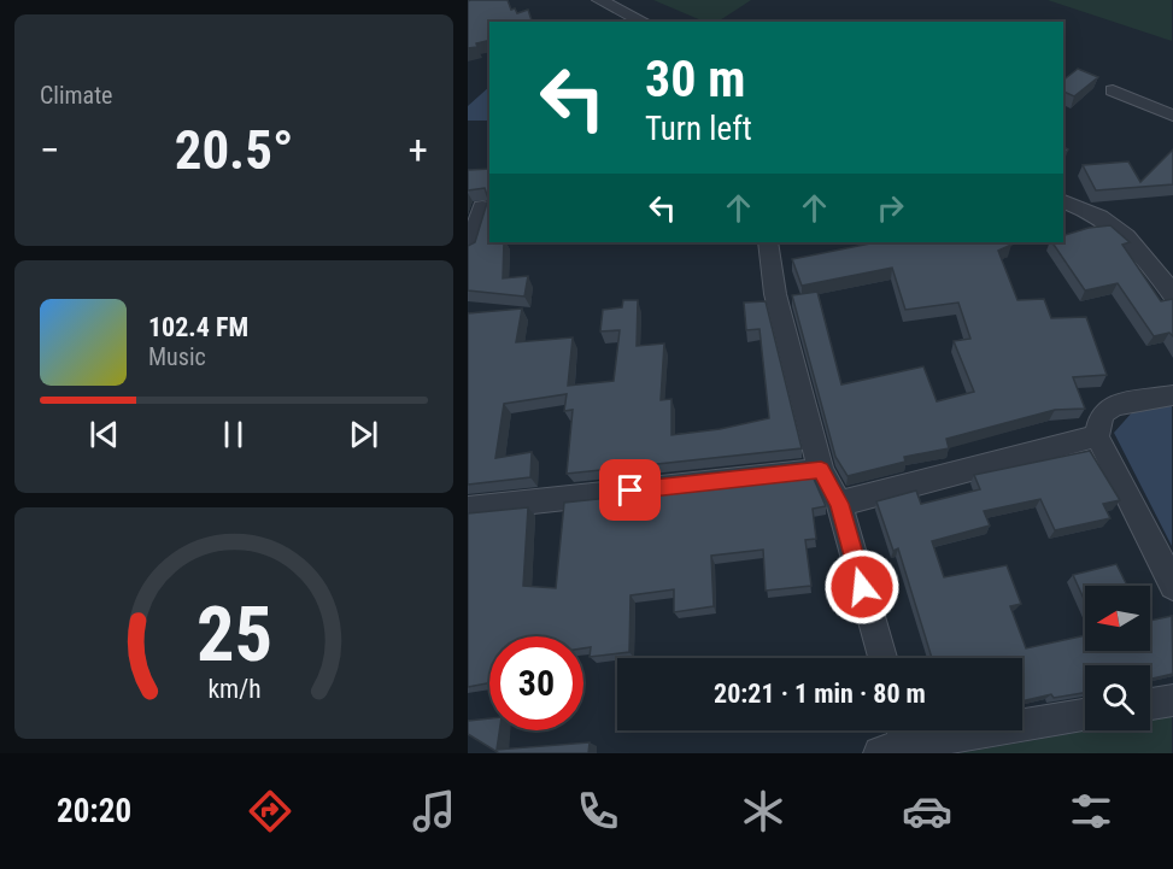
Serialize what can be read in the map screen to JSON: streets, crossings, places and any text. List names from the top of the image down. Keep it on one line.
{"north":"left","page":{"tile":"Climate","turn":["30 m","Turn left"],"heat":["−","20.5°","+"],"song":["102.4 FM","Music"],"limit":"30","trip":"20:21 · 1 min · 80 m","tabs":"20:20","gauge":["25","km/h"]}}
